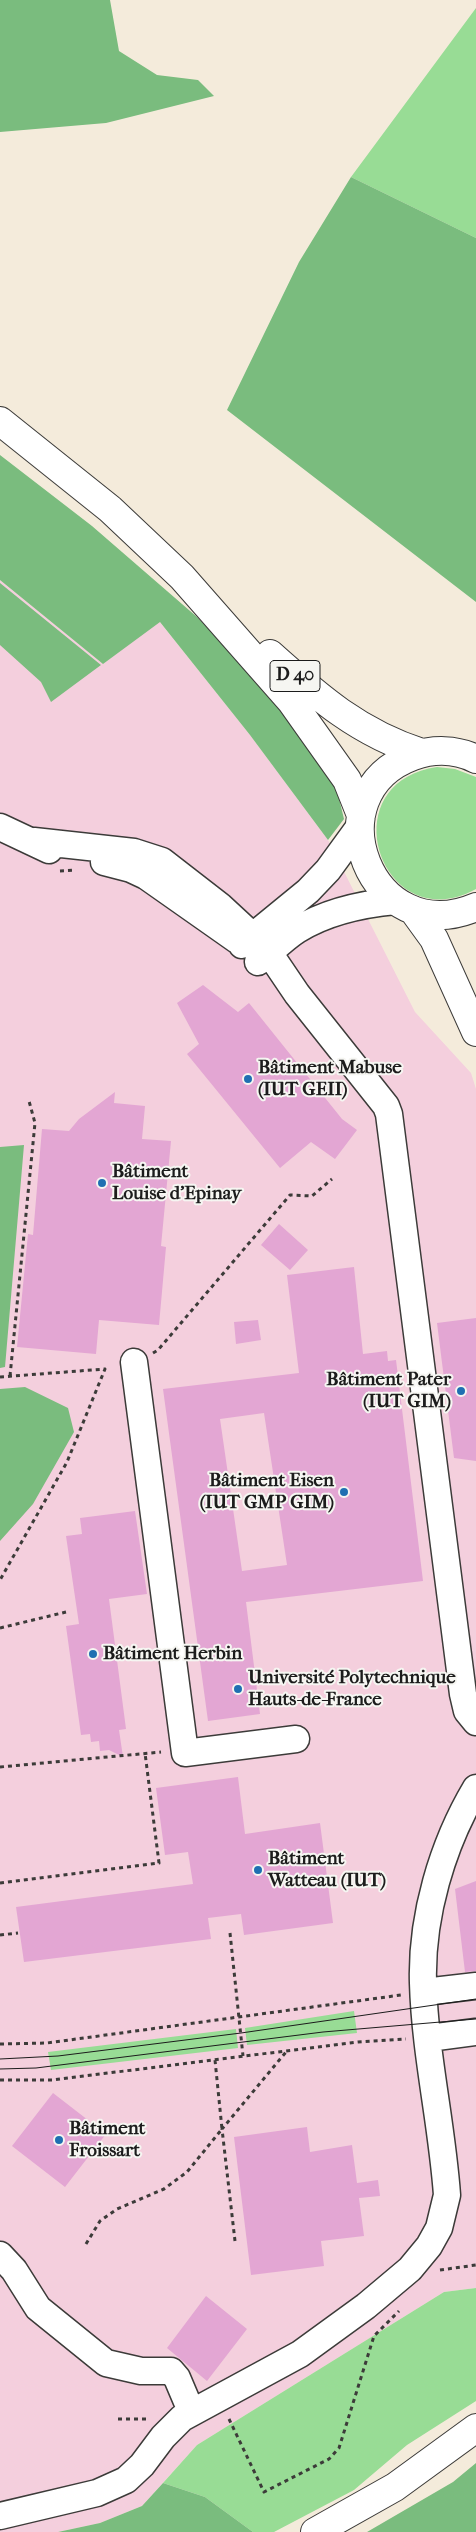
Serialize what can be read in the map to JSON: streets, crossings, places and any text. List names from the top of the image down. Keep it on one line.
{"streets":{"main road":["D 40"]},"places":["Bâtiment Mabuse (IUT GEII)","Bâtiment Louise d'Epinay","Bâtiment Pater (IUT GIM)","Bâtiment Eisen (IUT GMP GIM)","Bâtiment Herbin","Université Polytechnique Hauts-de-France","Bâtiment Watteau (IUT)","Bâtiment Froissart"]}
